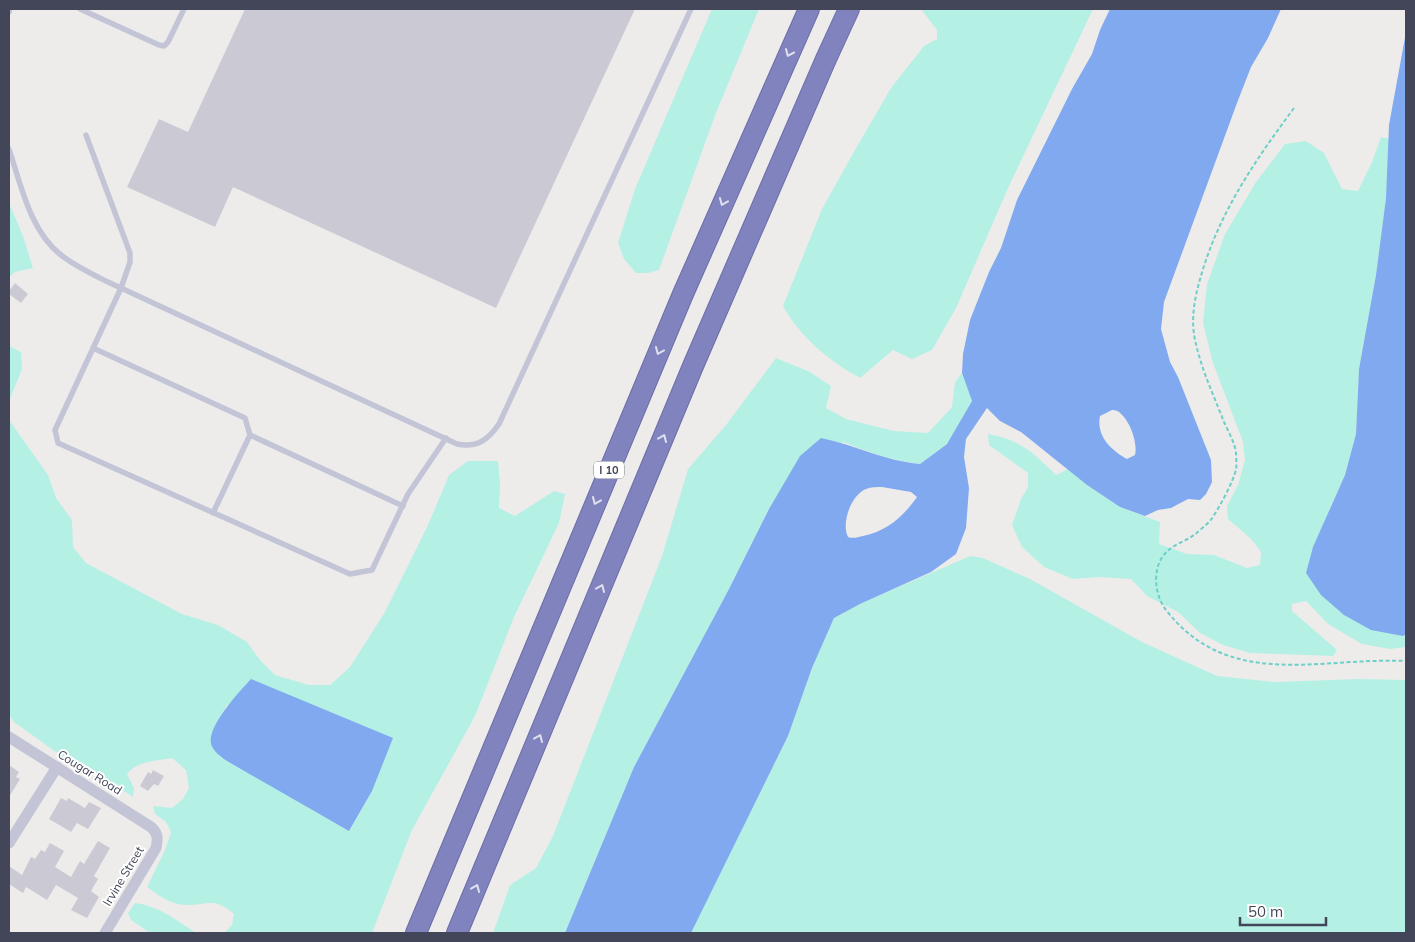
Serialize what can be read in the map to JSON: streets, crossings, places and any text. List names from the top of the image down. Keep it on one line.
{"streets":{"highway":["I 10"],"street":["Cougar Road","Irvine Street"]},"crossings":[["Cougar Road","Irvine Street"]],"scale_bar":"50 m"}
